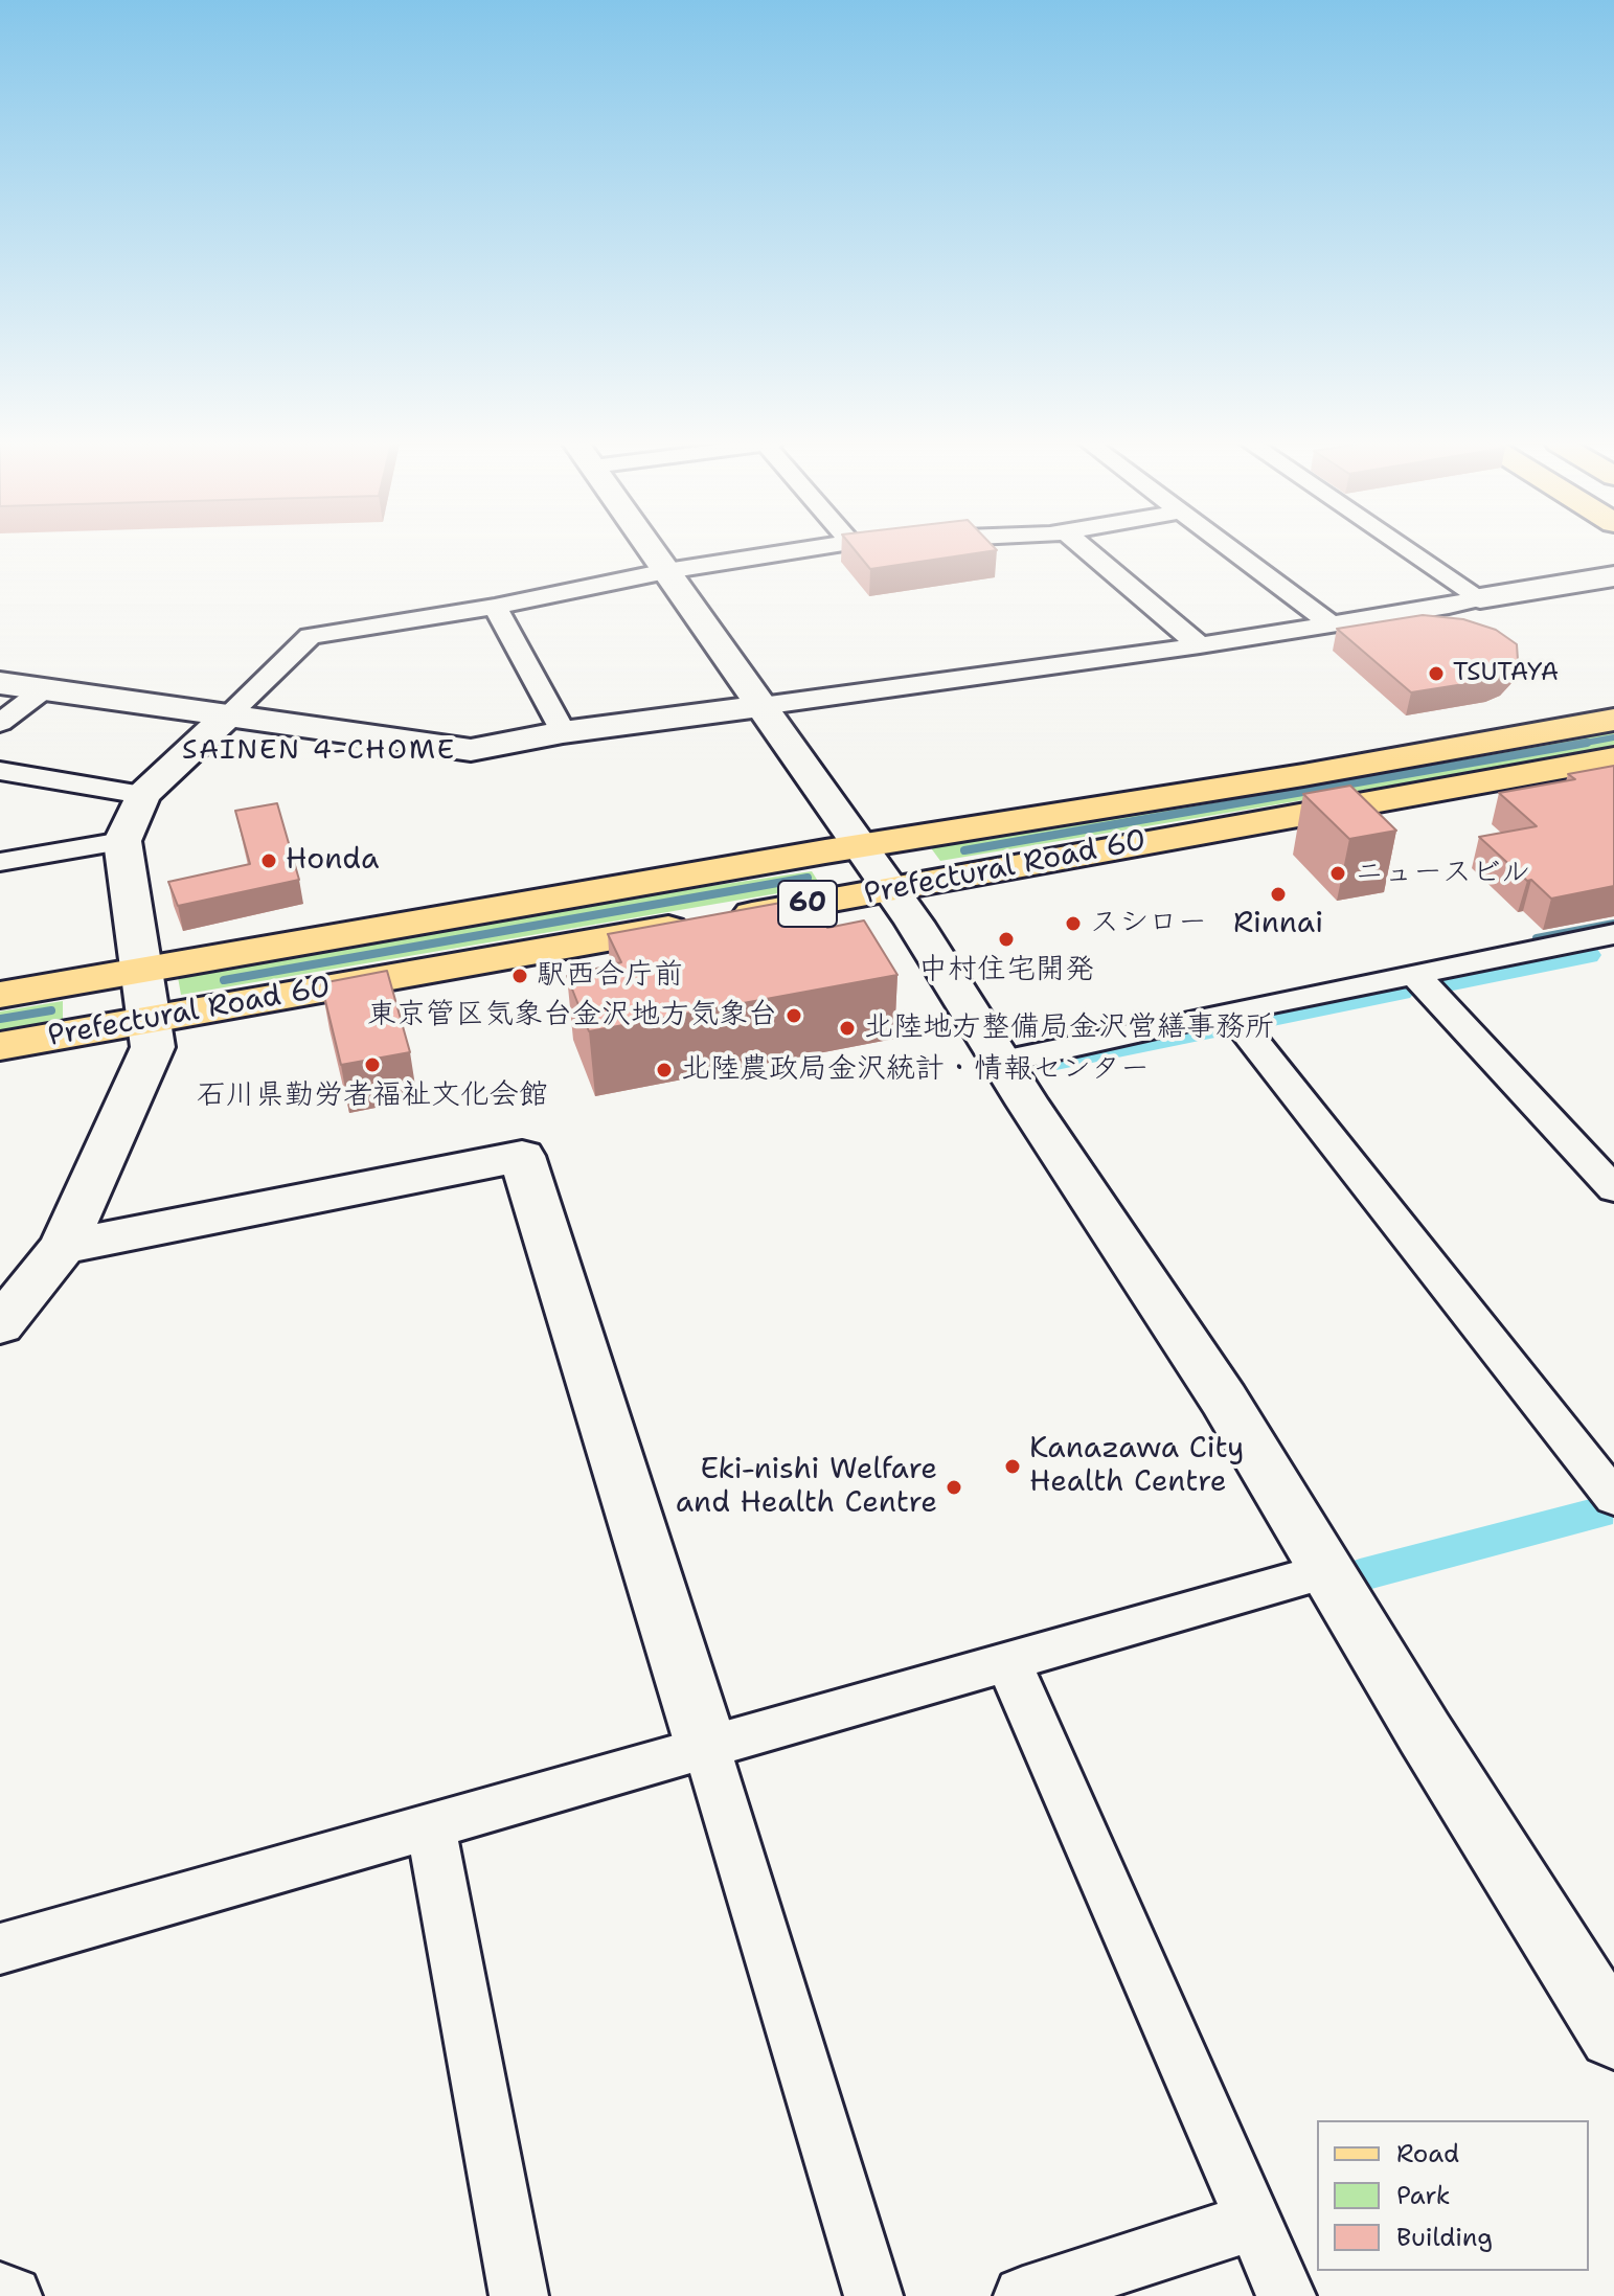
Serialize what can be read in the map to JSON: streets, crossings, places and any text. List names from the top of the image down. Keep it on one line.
{"streets":{"main road":["Prefectural Road 60","60"]},"districts":["SAINEN 4-CHOME"],"places":["TSUTAYA","Honda","ニュースビル","Rinnai","スシロー","中村住宅開発","駅西合庁前","東京管区気象台金沢地方気象台","北陸地方整備局金沢営繕事務所","石川県勤労者福祉文化会館","北陸農政局金沢統計・情報センター","Kanazawa City Health Centre","Eki-nishi Welfare and Health Centre"],"legend":["Road","Park","Building"]}
